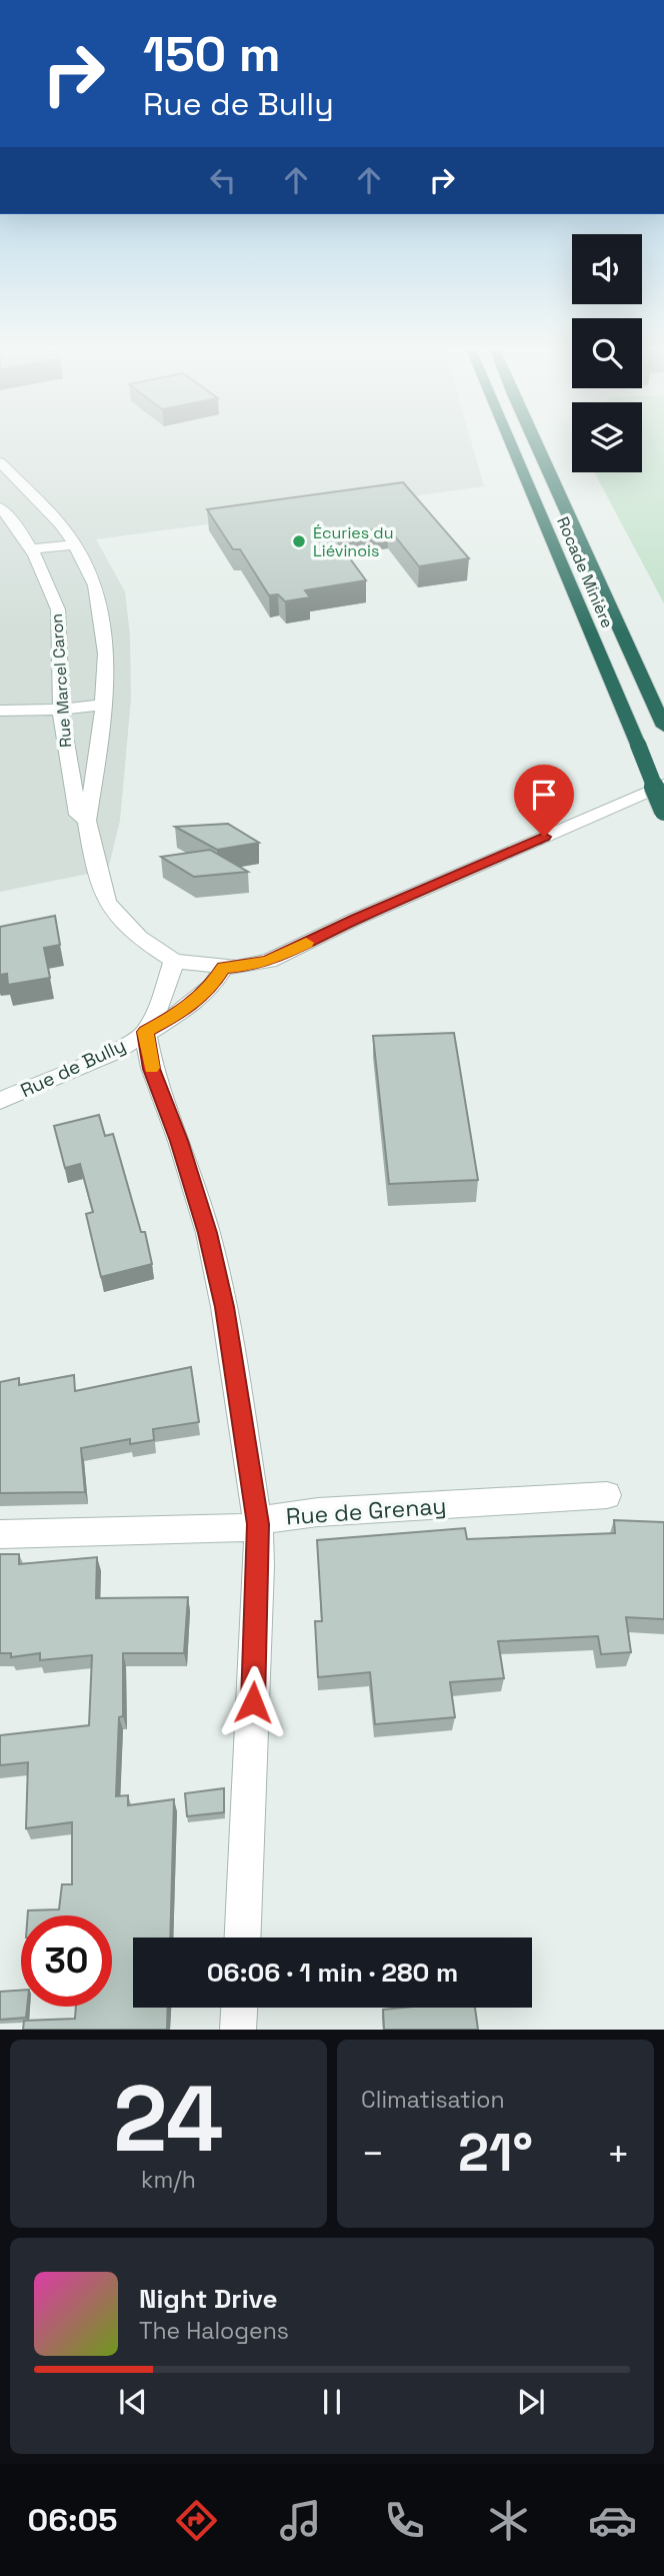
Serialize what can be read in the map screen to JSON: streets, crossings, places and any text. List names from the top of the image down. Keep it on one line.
{"streets":{"highway":["Rocade Minière"],"street":["Rue Marcel Caron","Rue de Bully","Rue de Grenay"]},"crossings":[["Rue Marcel Caron","Rue de Bully"]],"places":["Écuries du Liévinois"],"page":{"turn":["150 m","Rue de Bully"],"limit":"30","trip":"06:06 · 1 min · 280 m","tile":[["24","km/h"],"Climatisation"],"heat":["−","21°","+"],"song":["Night Drive","The Halogens"],"tabs":"06:05"}}
